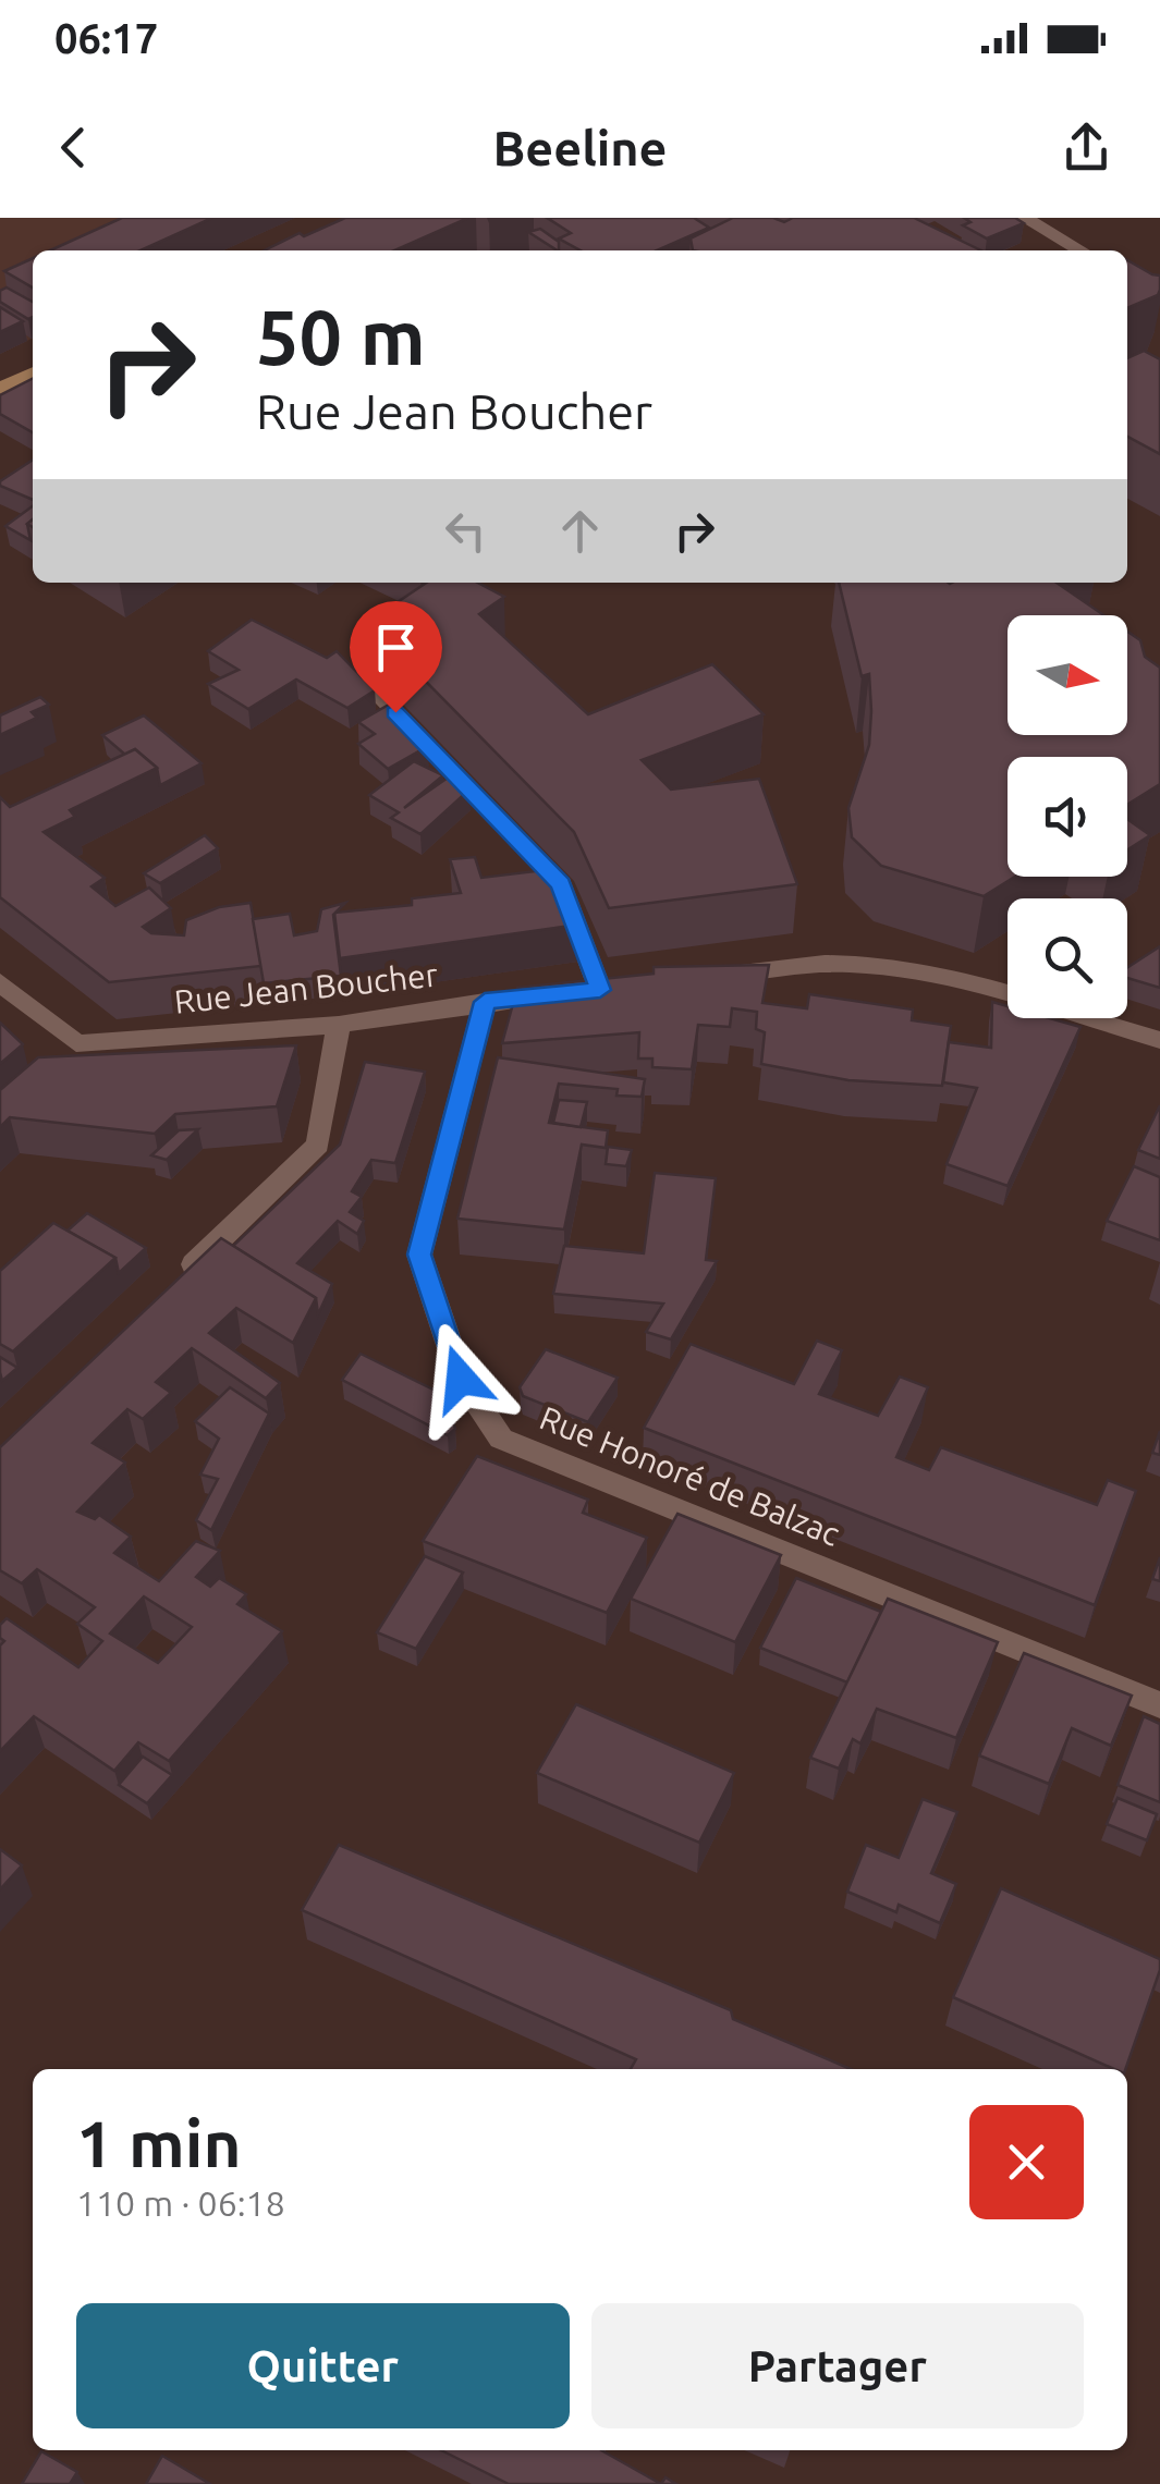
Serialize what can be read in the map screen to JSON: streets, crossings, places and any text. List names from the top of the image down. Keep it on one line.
{"streets":{"street":["Rue Jean Boucher","Rue Honoré de Balzac"]},"crossings":[["Rue Jean Boucher","Rue Honoré de Balzac"]],"north":"right","page":{"status":"06:17","header":"Beeline","turn":["50 m","Rue Jean Boucher"],"heading":["1 min","110 m · 06:18"],"buttons":["Quitter","Partager"]}}
